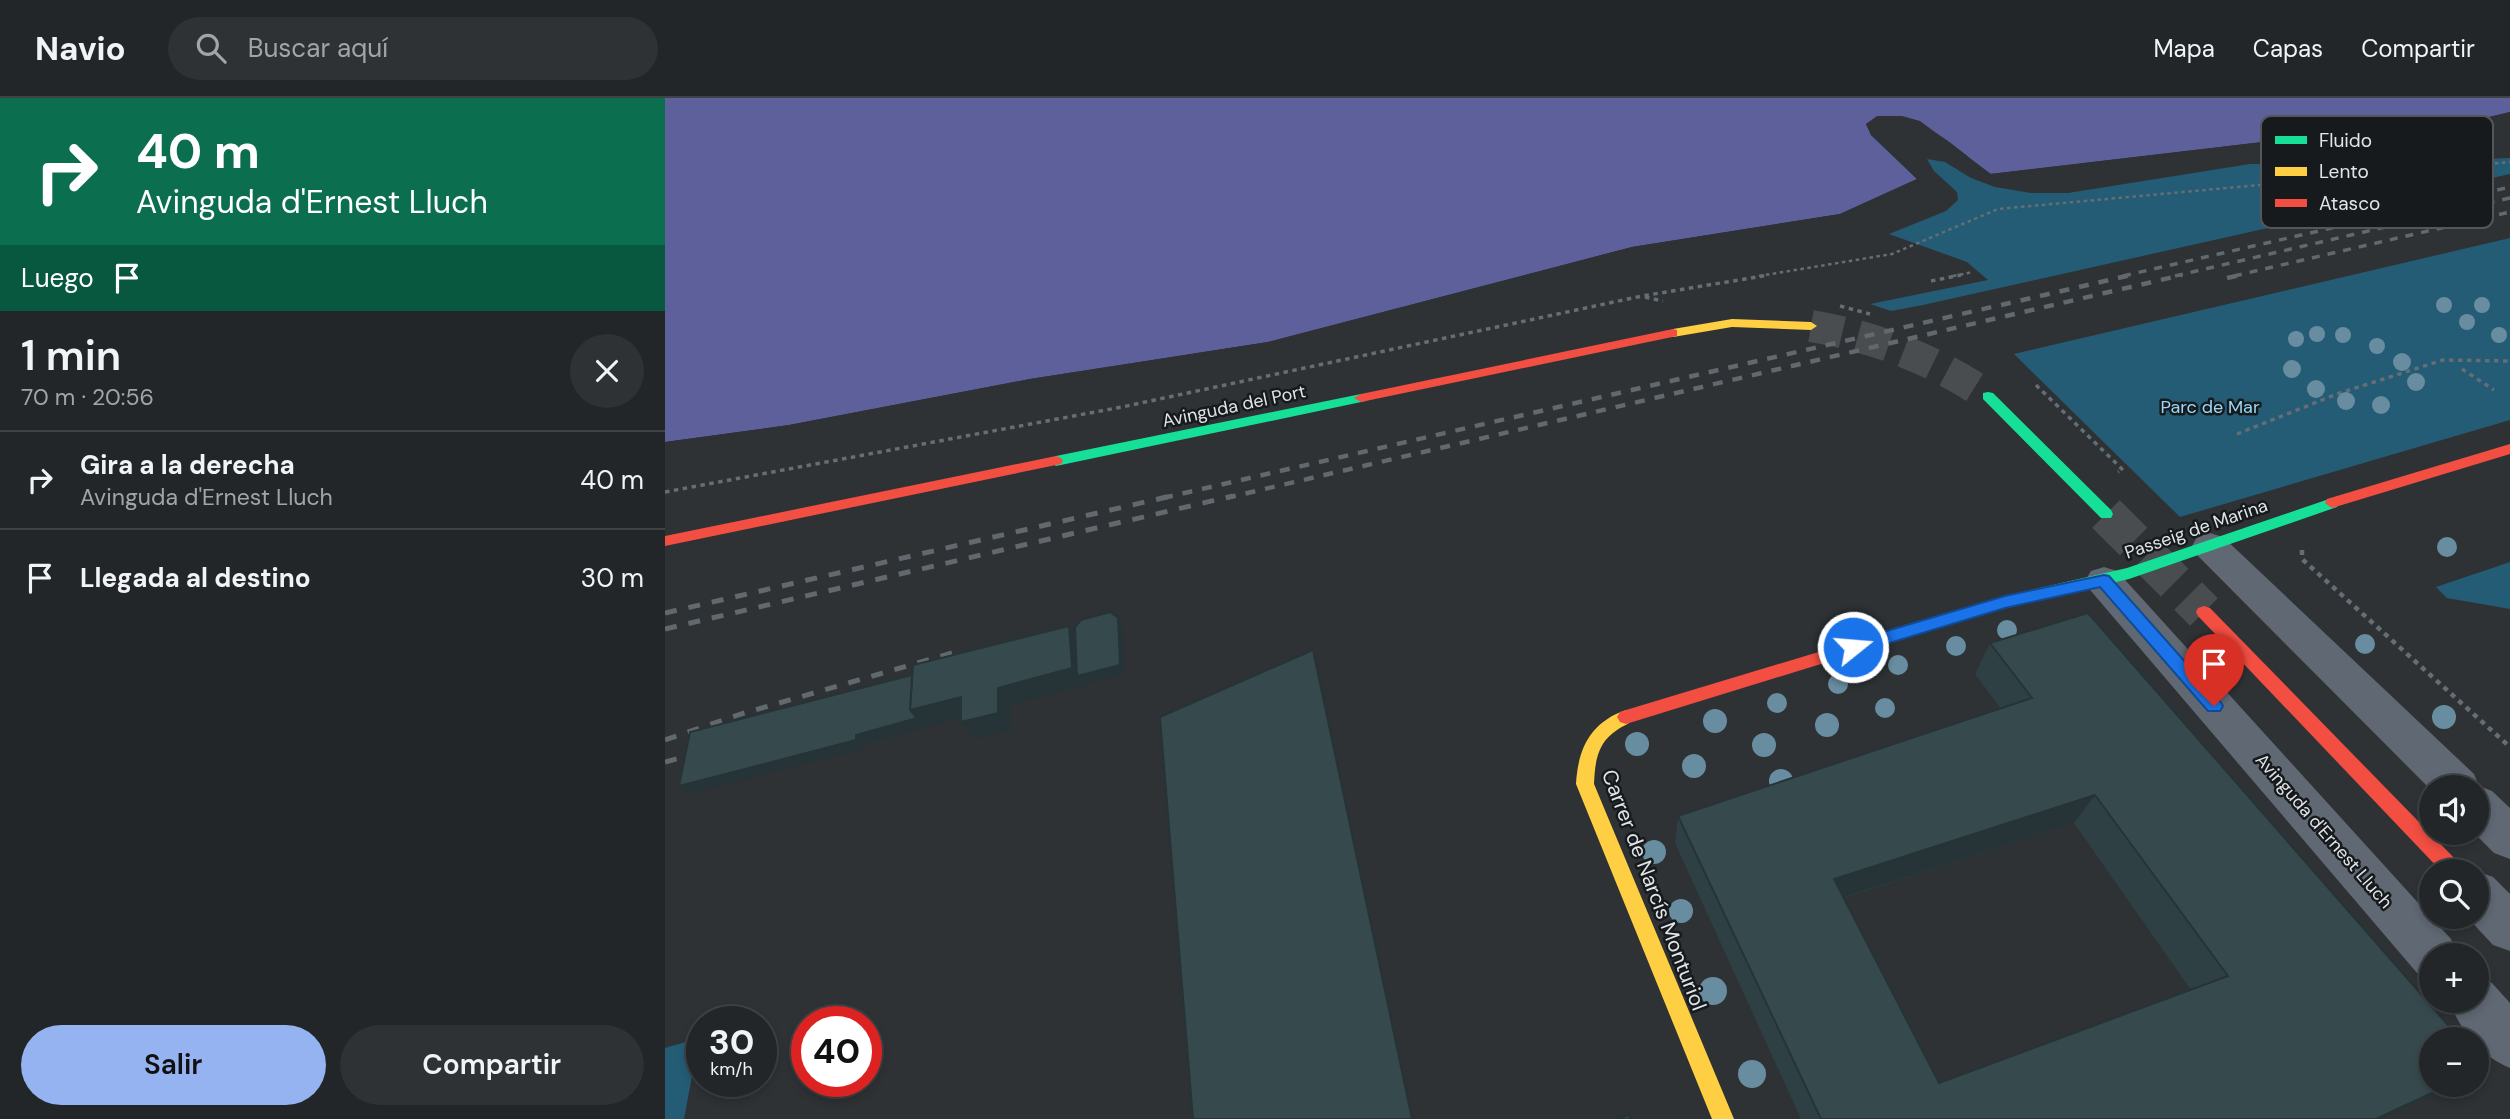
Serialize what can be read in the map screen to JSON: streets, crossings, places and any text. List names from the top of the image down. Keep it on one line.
{"streets":{"street":["Avinguda del Port","Passeig de Marina","Avinguda d'Ernest Lluch","Carrer de Narcís Monturiol"]},"crossings":[["Passeig de Marina","Avinguda d'Ernest Lluch"],["Passeig de Marina","Carrer de Narcís Monturiol"]],"parks":["Parc de Mar"],"legend":["Fluido","Lento","Atasco"],"page":{"header":"Navio","search":"Buscar aquí","nav":["Mapa","Capas","Compartir"],"turn":["40 m","Avinguda d'Ernest Lluch"],"then":"Luego","heading":["1 min","70 m · 20:56"],"list":[{"name":"Gira a la derecha","note":"Avinguda d'Ernest Lluch","value":"40 m"},{"name":"Llegada al destino","value":"30 m"}],"map_buttons":["+","−"],"speed":"30 km/h","limit":"40","buttons":["Salir","Compartir"]}}
